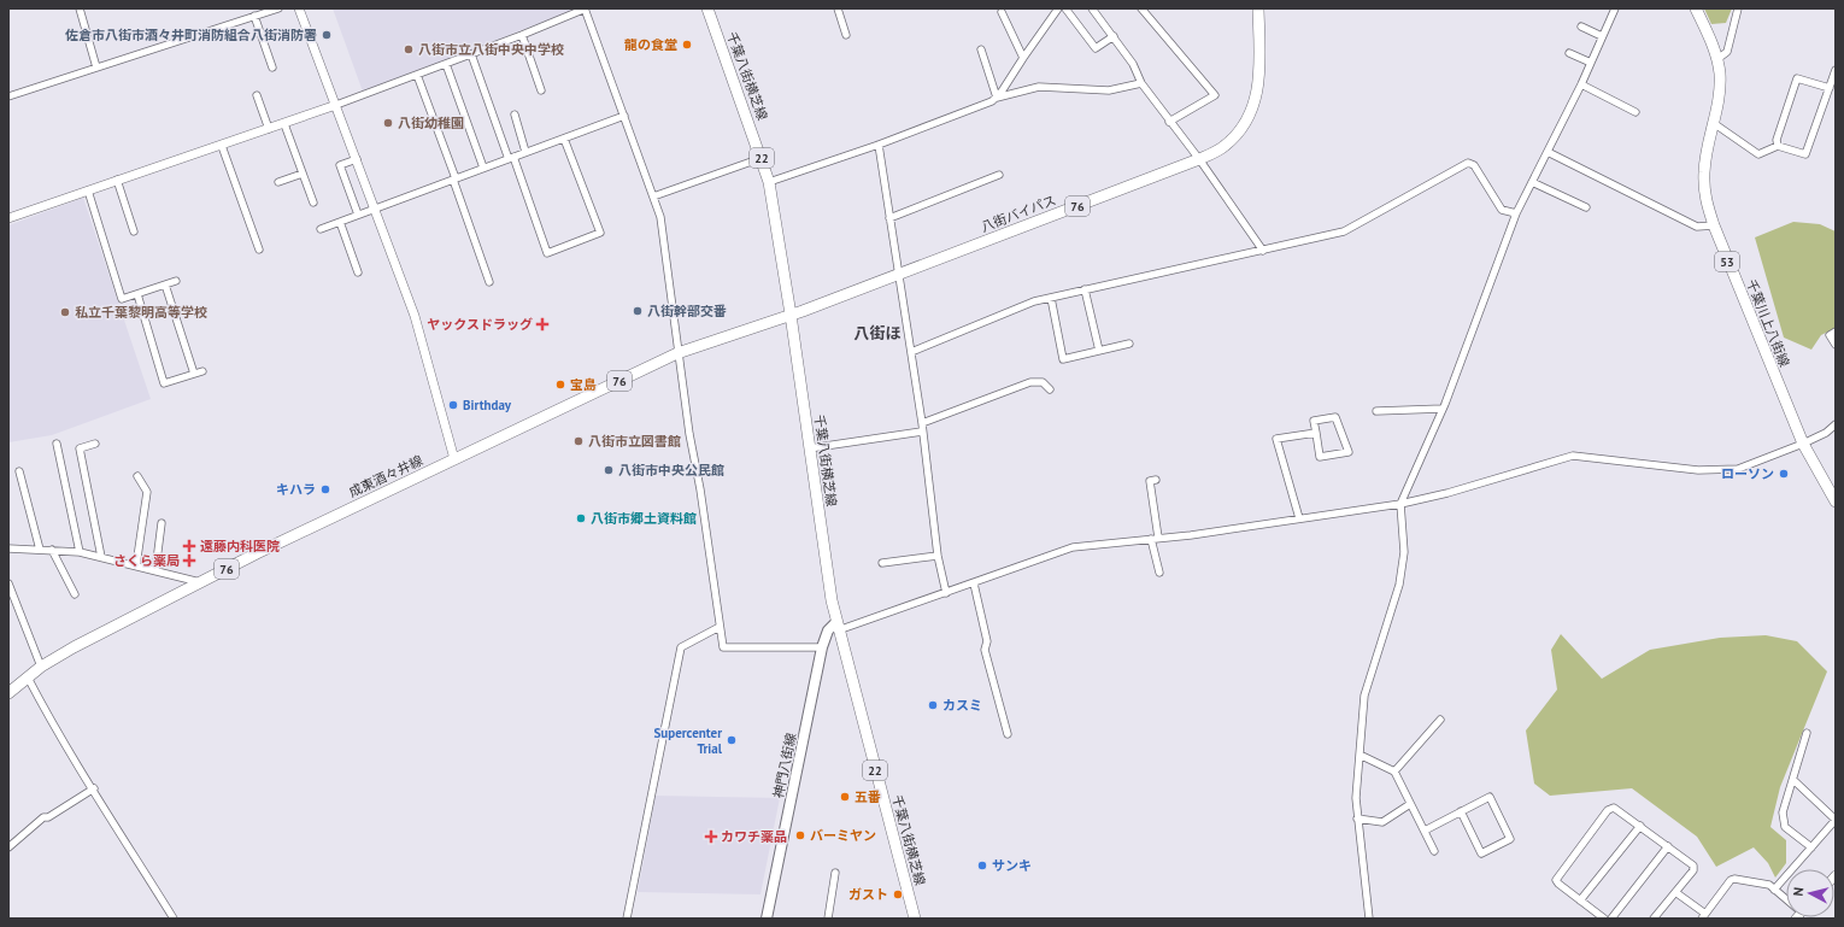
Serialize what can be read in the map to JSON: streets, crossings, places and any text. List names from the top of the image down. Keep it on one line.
{"streets":{"main road":["千葉八街横芝線","22","76","八街バイパス","53","千葉川上八街線","成東酒々井線","神門八街線"]},"crossings":[["千葉八街横芝線","八街バイパス"],["千葉八街横芝線","成東酒々井線"],["千葉八街横芝線","神門八街線"],["八街バイパス","成東酒々井線"]],"districts":["八街ほ"],"places":{"other":["佐倉市八街市酒々井町消防組合八街消防署","龍の食堂","八街市立八街中央中学校","八街幼稚園","八街幹部交番","私立千葉黎明高等学校","宝島","Birthday","八街市立図書館","八街市中央公民館","ローソン","キハラ","八街市郷土資料館","カスミ","Supercenter Trial","五番","バーミヤン","サンキ","ガスト"],"health":["ヤックスドラッグ","遠藤内科医院","さくら薬局","カワチ薬品"]},"north":"left"}
